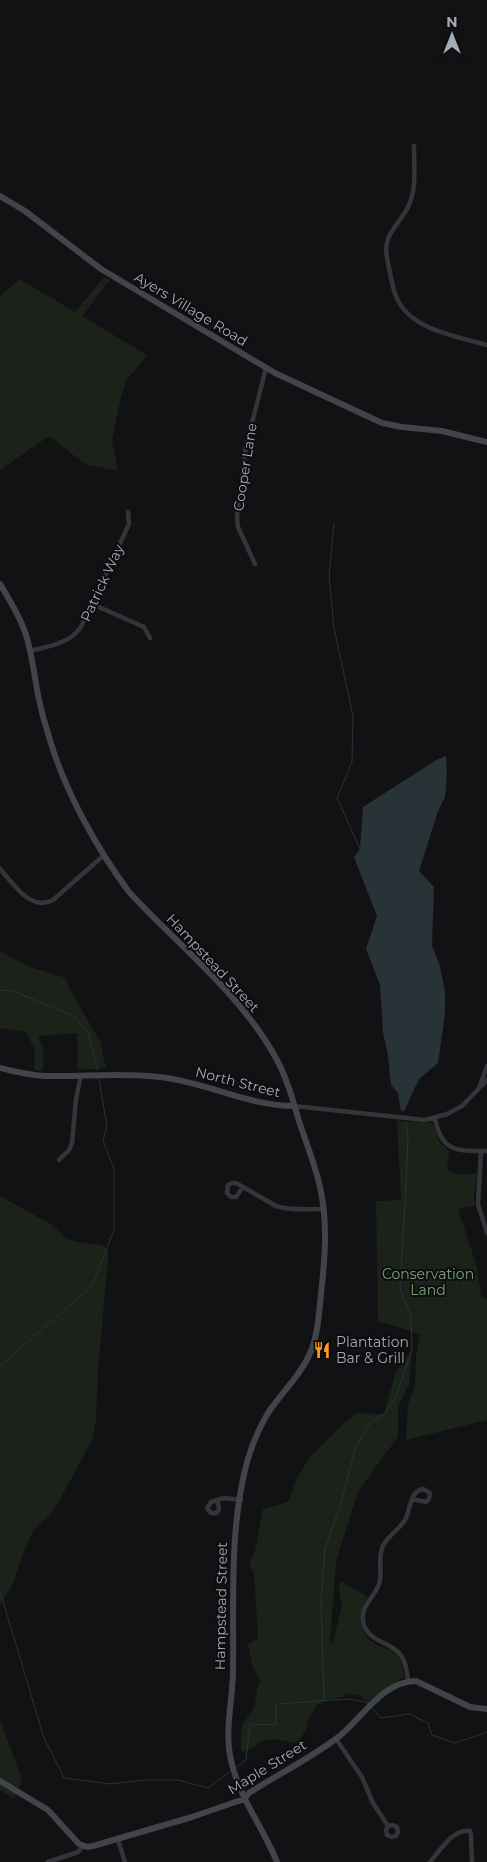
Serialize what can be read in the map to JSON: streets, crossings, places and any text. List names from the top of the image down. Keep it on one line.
{"streets":{"main road":["Ayers Village Road","Hampstead Street","North Street","Maple Street"],"street":["Cooper Lane","Patrick Way"]},"crossings":[["Ayers Village Road","Cooper Lane"],["Patrick Way","Hampstead Street"],["Hampstead Street","North Street"],["Hampstead Street","Maple Street"]],"parks":["Conservation Land"],"places":{"restaurant":["Plantation Bar & Grill"]},"north":"top"}
